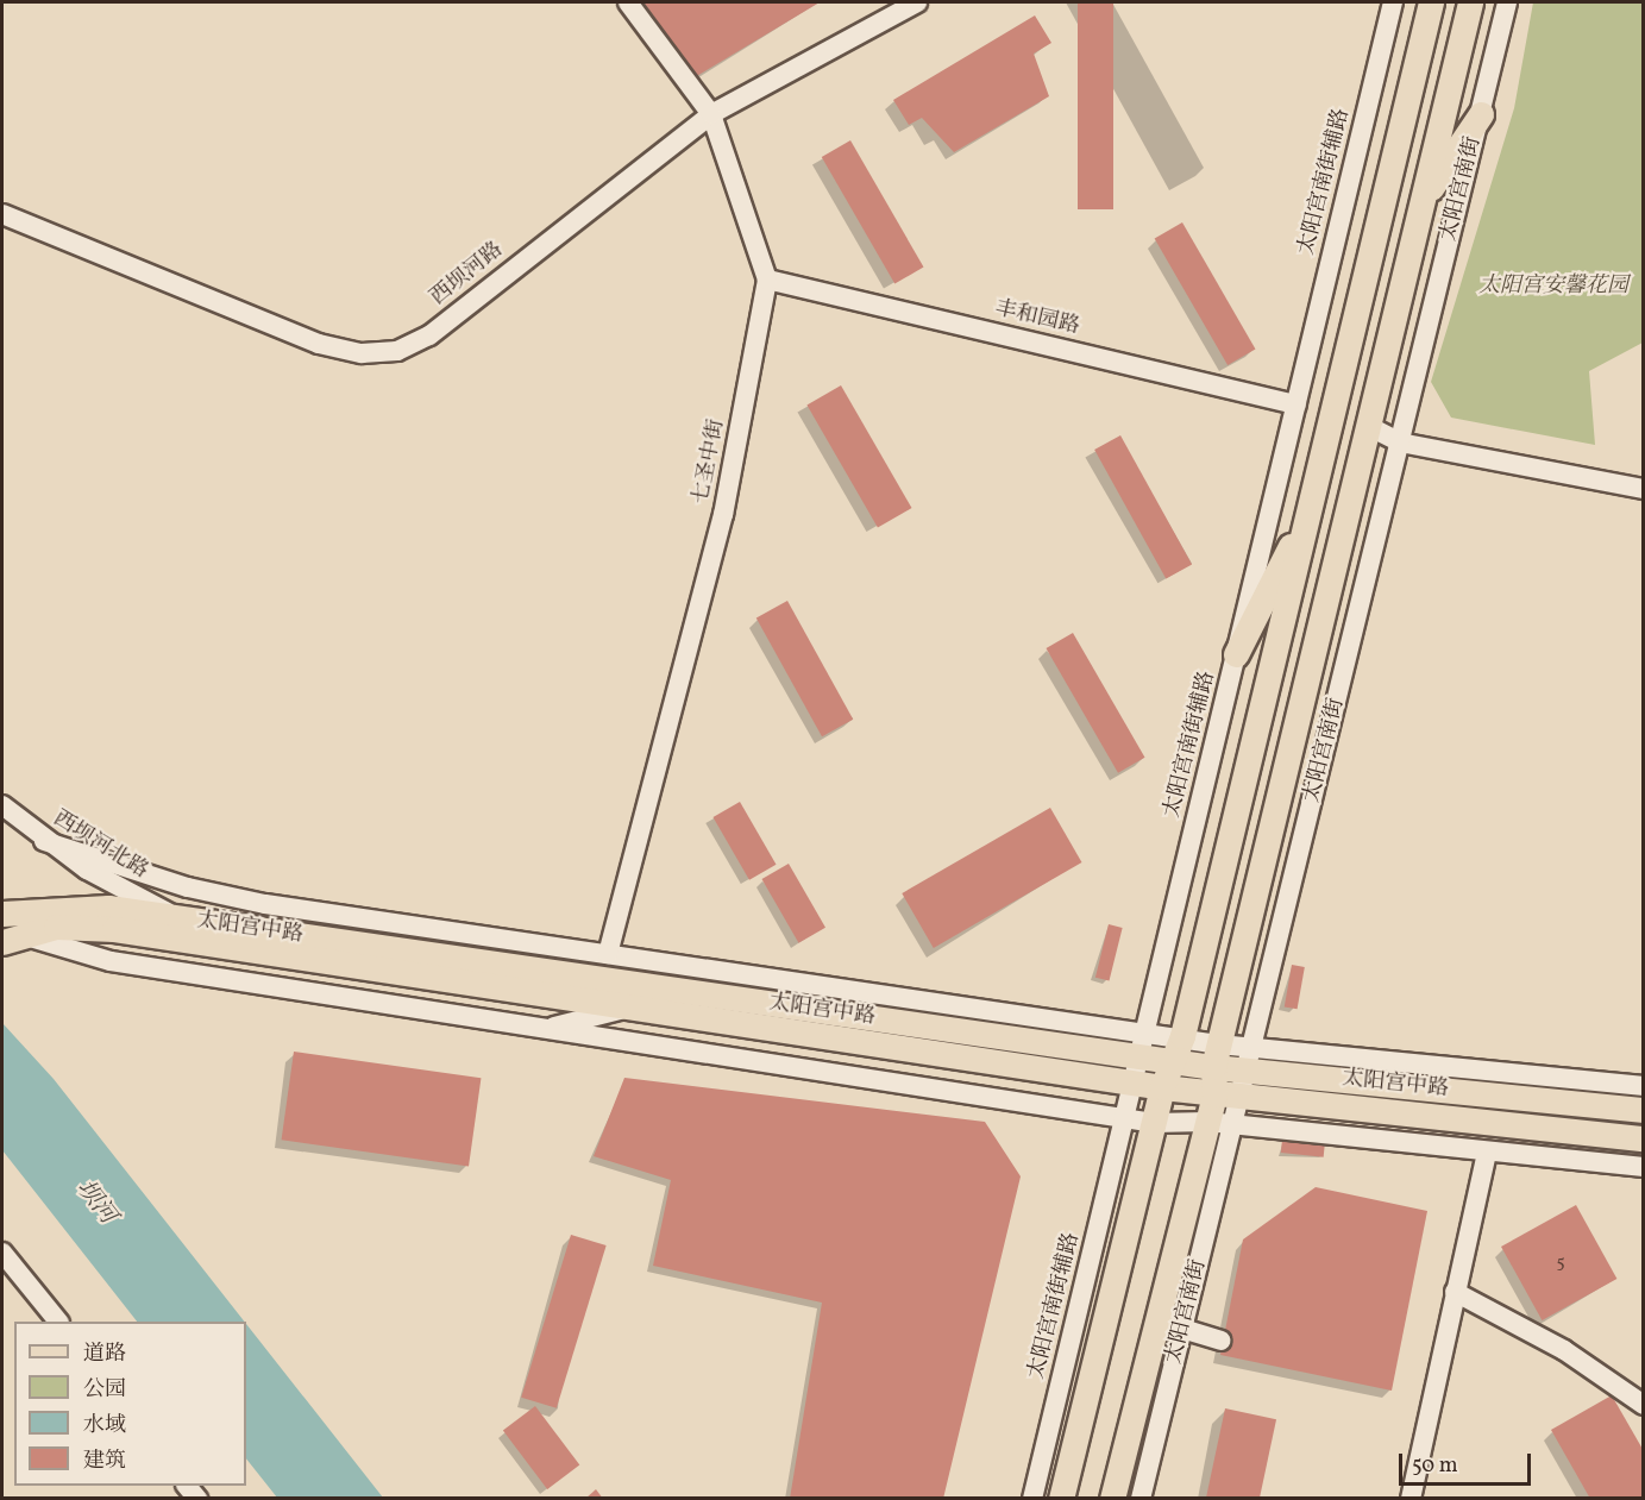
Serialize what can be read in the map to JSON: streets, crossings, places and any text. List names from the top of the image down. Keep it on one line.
{"streets":{"main road":["太阳宫南街","太阳宫中路"],"street":["太阳宫南街辅路","西坝河路","丰和园路","七圣中街","西坝河北路"]},"crossings":[["太阳宫南街辅路","丰和园路"],["太阳宫南街辅路","太阳宫中路"],["太阳宫南街","太阳宫中路"],["西坝河路","七圣中街"],["丰和园路","七圣中街"],["七圣中街","太阳宫中路"],["西坝河北路","太阳宫中路"]],"water":["坝河"],"parks":["太阳宫安馨花园"],"house_numbers":["5"],"legend":["道路","公园","水域","建筑"],"scale_bar":"50 m"}
